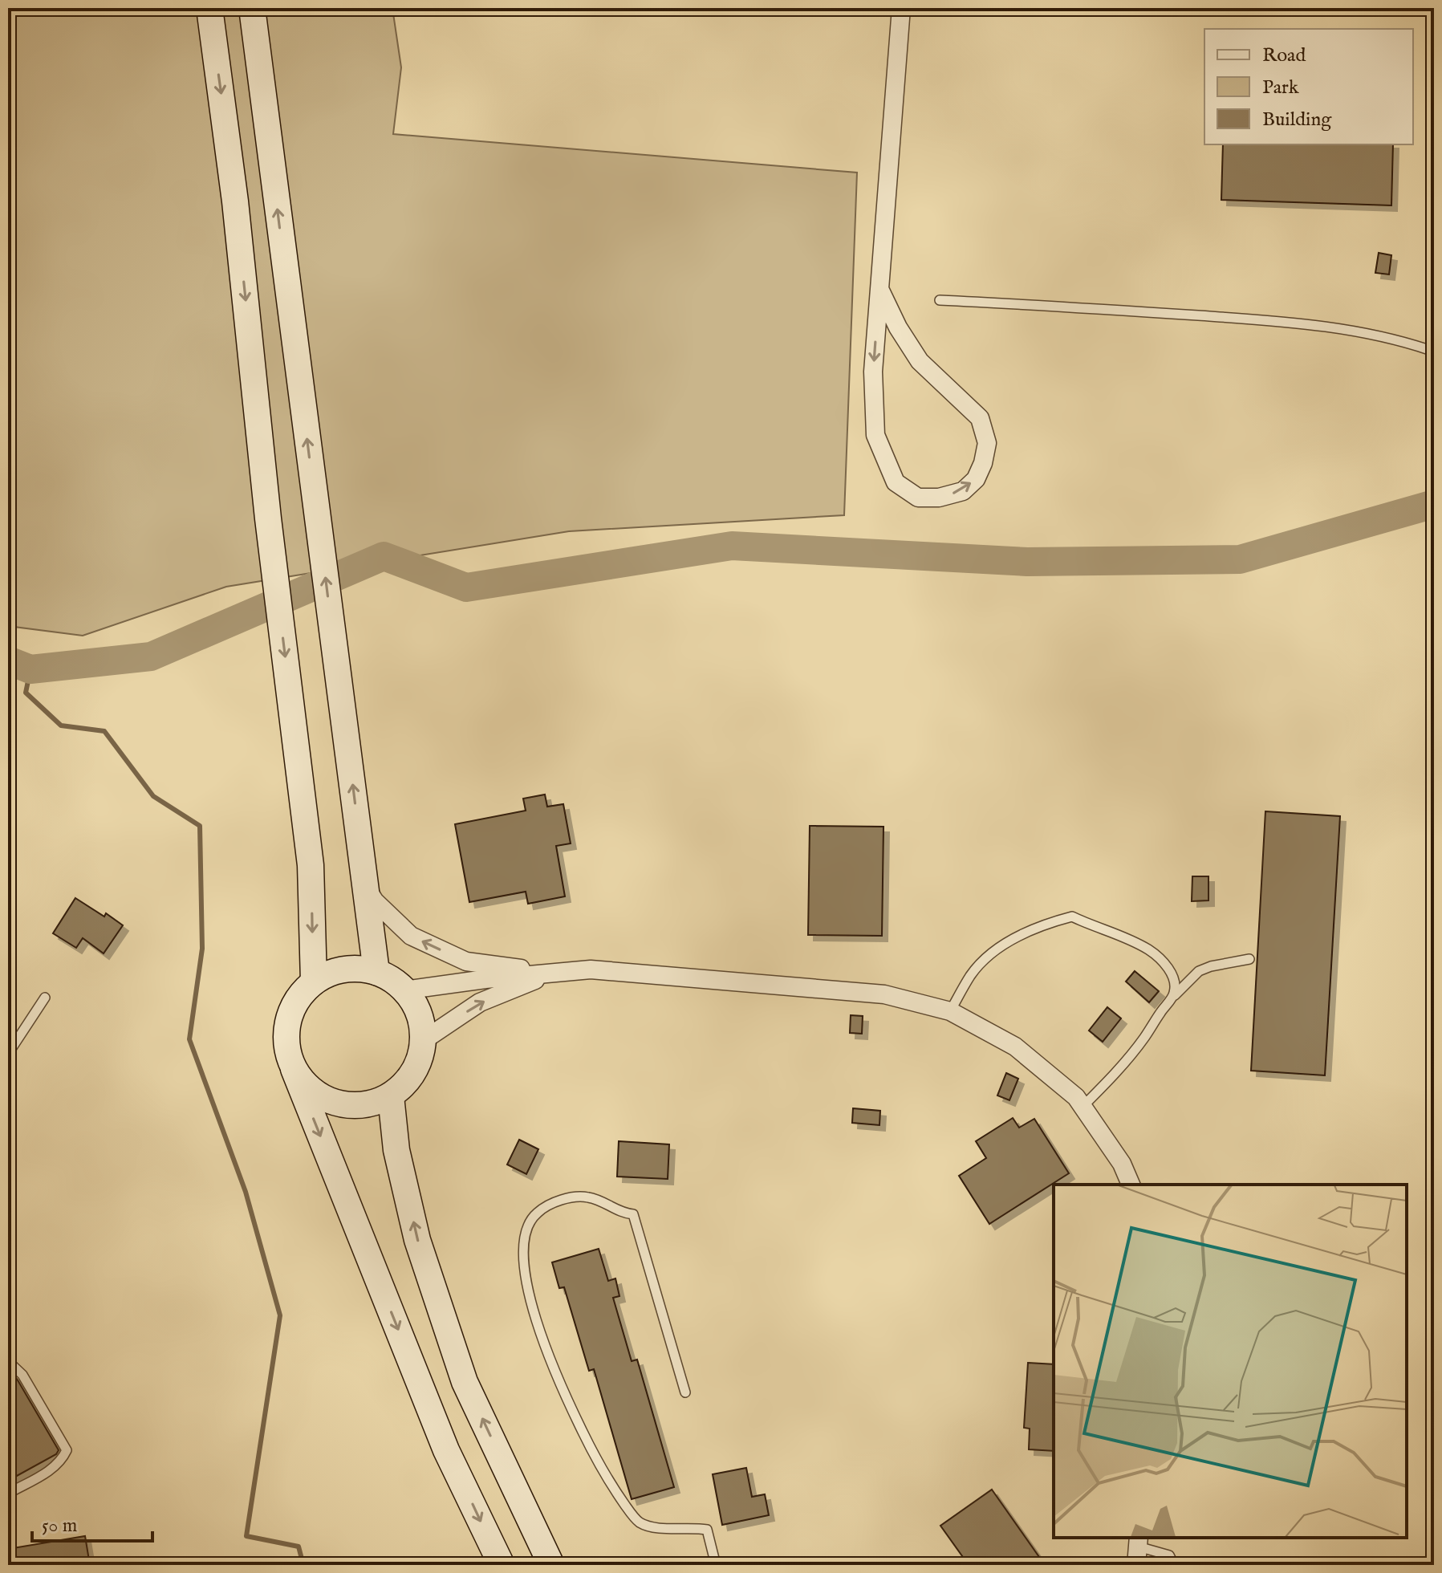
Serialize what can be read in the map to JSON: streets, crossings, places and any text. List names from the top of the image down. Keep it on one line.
{"legend":["Road","Park","Building"],"scale_bar":"50 m"}
